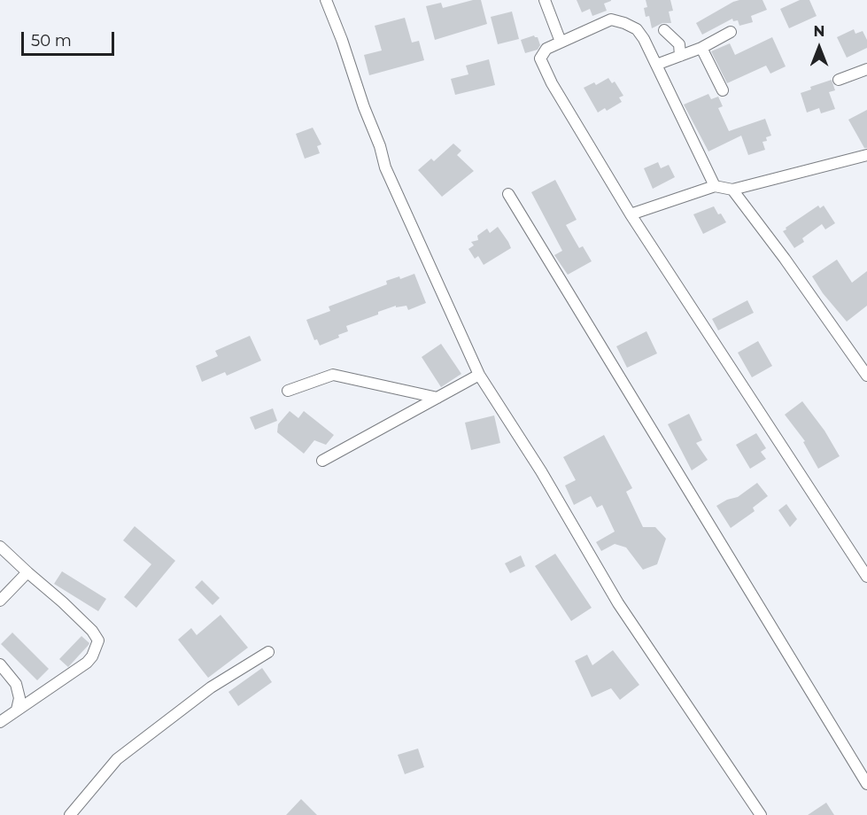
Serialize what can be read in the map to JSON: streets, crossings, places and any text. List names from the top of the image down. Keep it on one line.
{"scale_bar":"50 m","north":"top"}
